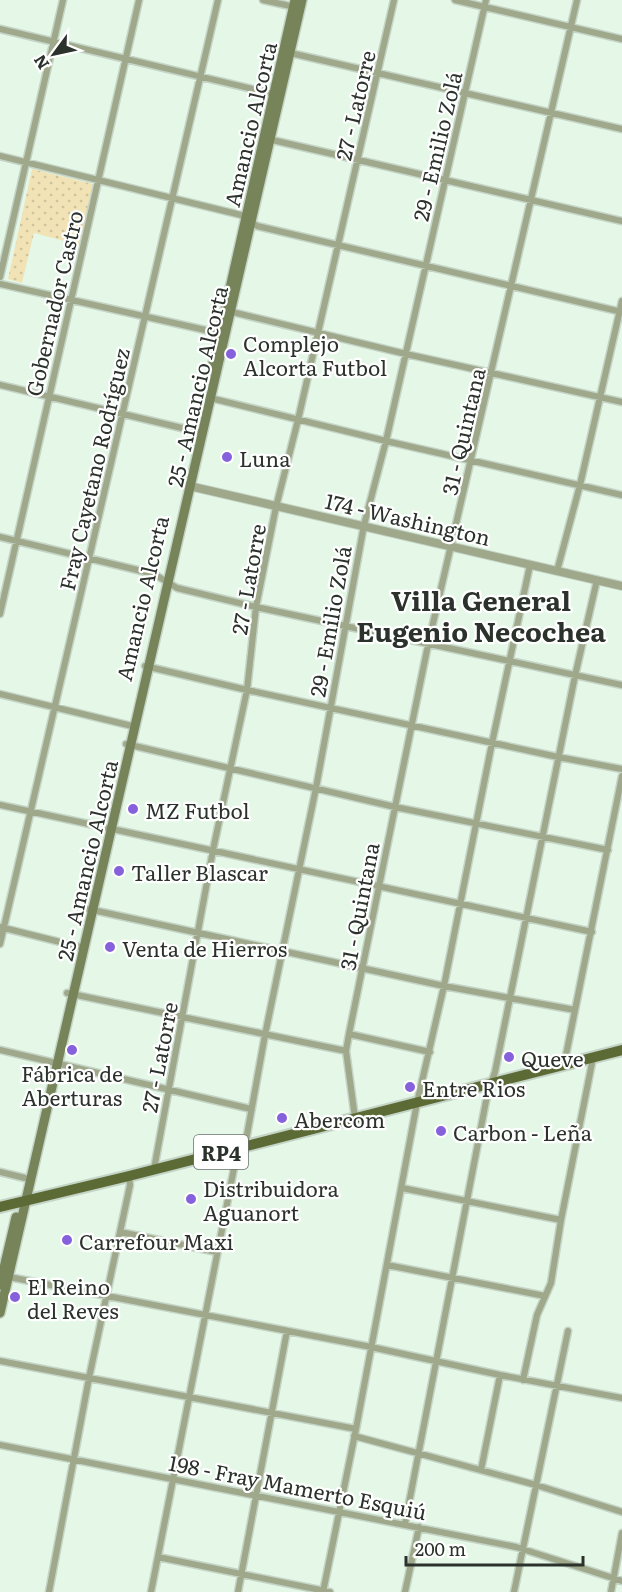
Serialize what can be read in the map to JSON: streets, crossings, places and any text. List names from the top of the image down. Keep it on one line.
{"streets":{"main road":["Amancio Alcorta","25 - Amancio Alcorta","RP4"],"street":["27 - Latorre","29 - Emilio Zolá","Gobernador Castro","31 - Quintana","Fray Cayetano Rodríguez","174 - Washington","198 - Fray Mamerto Esquiú"]},"crossings":[["27 - Latorre","174 - Washington"],["27 - Latorre","RP4"],["Amancio Alcorta","25 - Amancio Alcorta"],["Amancio Alcorta","174 - Washington"],["29 - Emilio Zolá","174 - Washington"],["29 - Emilio Zolá","RP4"],["29 - Emilio Zolá","198 - Fray Mamerto Esquiú"],["25 - Amancio Alcorta","RP4"],["31 - Quintana","174 - Washington"],["31 - Quintana","RP4"]],"districts":["Villa General Eugenio Necochea"],"places":["Complejo Alcorta Futbol","Luna","MZ Futbol","Taller Blascar","Venta de Hierros","Fábrica de Aberturas","Queve","Entre Rios","Abercom","Carbon - Leña","Distribuidora Aguanort","Carrefour Maxi","El Reino del Reves"],"scale_bar":"200 m","north":"bottom left"}
